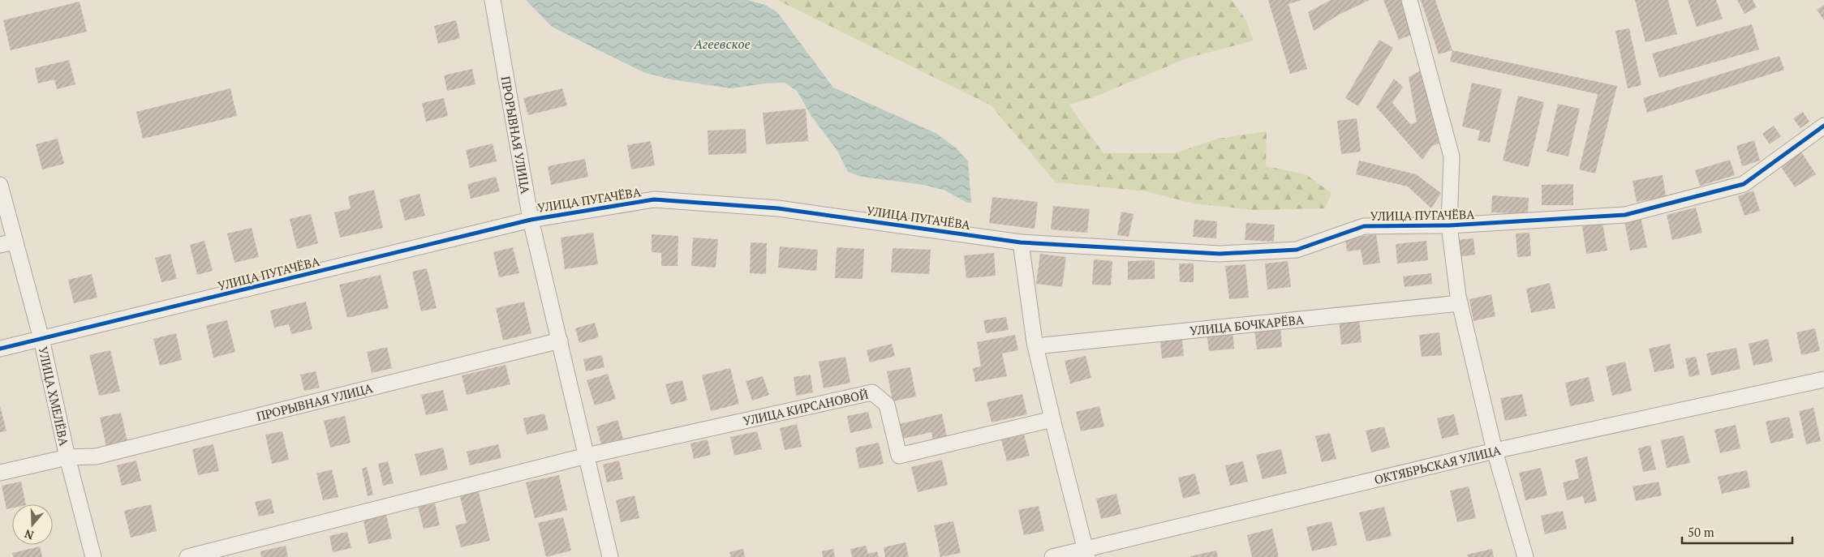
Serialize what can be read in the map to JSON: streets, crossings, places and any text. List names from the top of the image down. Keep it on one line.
{"streets":{"street":["ПРОРЫВНАЯ УЛИЦА","УЛИЦА ПУГАЧЁВА","УЛИЦА БОЧКАРЁВА","УЛИЦА ХМЕЛЁВА","УЛИЦА КИРСАНОВОЙ","ОКТЯБРЬСКАЯ УЛИЦА"]},"crossings":[["ПРОРЫВНАЯ УЛИЦА","УЛИЦА ПУГАЧЁВА"],["ПРОРЫВНАЯ УЛИЦА","УЛИЦА ХМЕЛЁВА"],["ПРОРЫВНАЯ УЛИЦА","УЛИЦА КИРСАНОВОЙ"],["УЛИЦА ПУГАЧЁВА","УЛИЦА ХМЕЛЁВА"]],"water":["Агеевское"],"scale_bar":"50 m","north":"bottom"}
